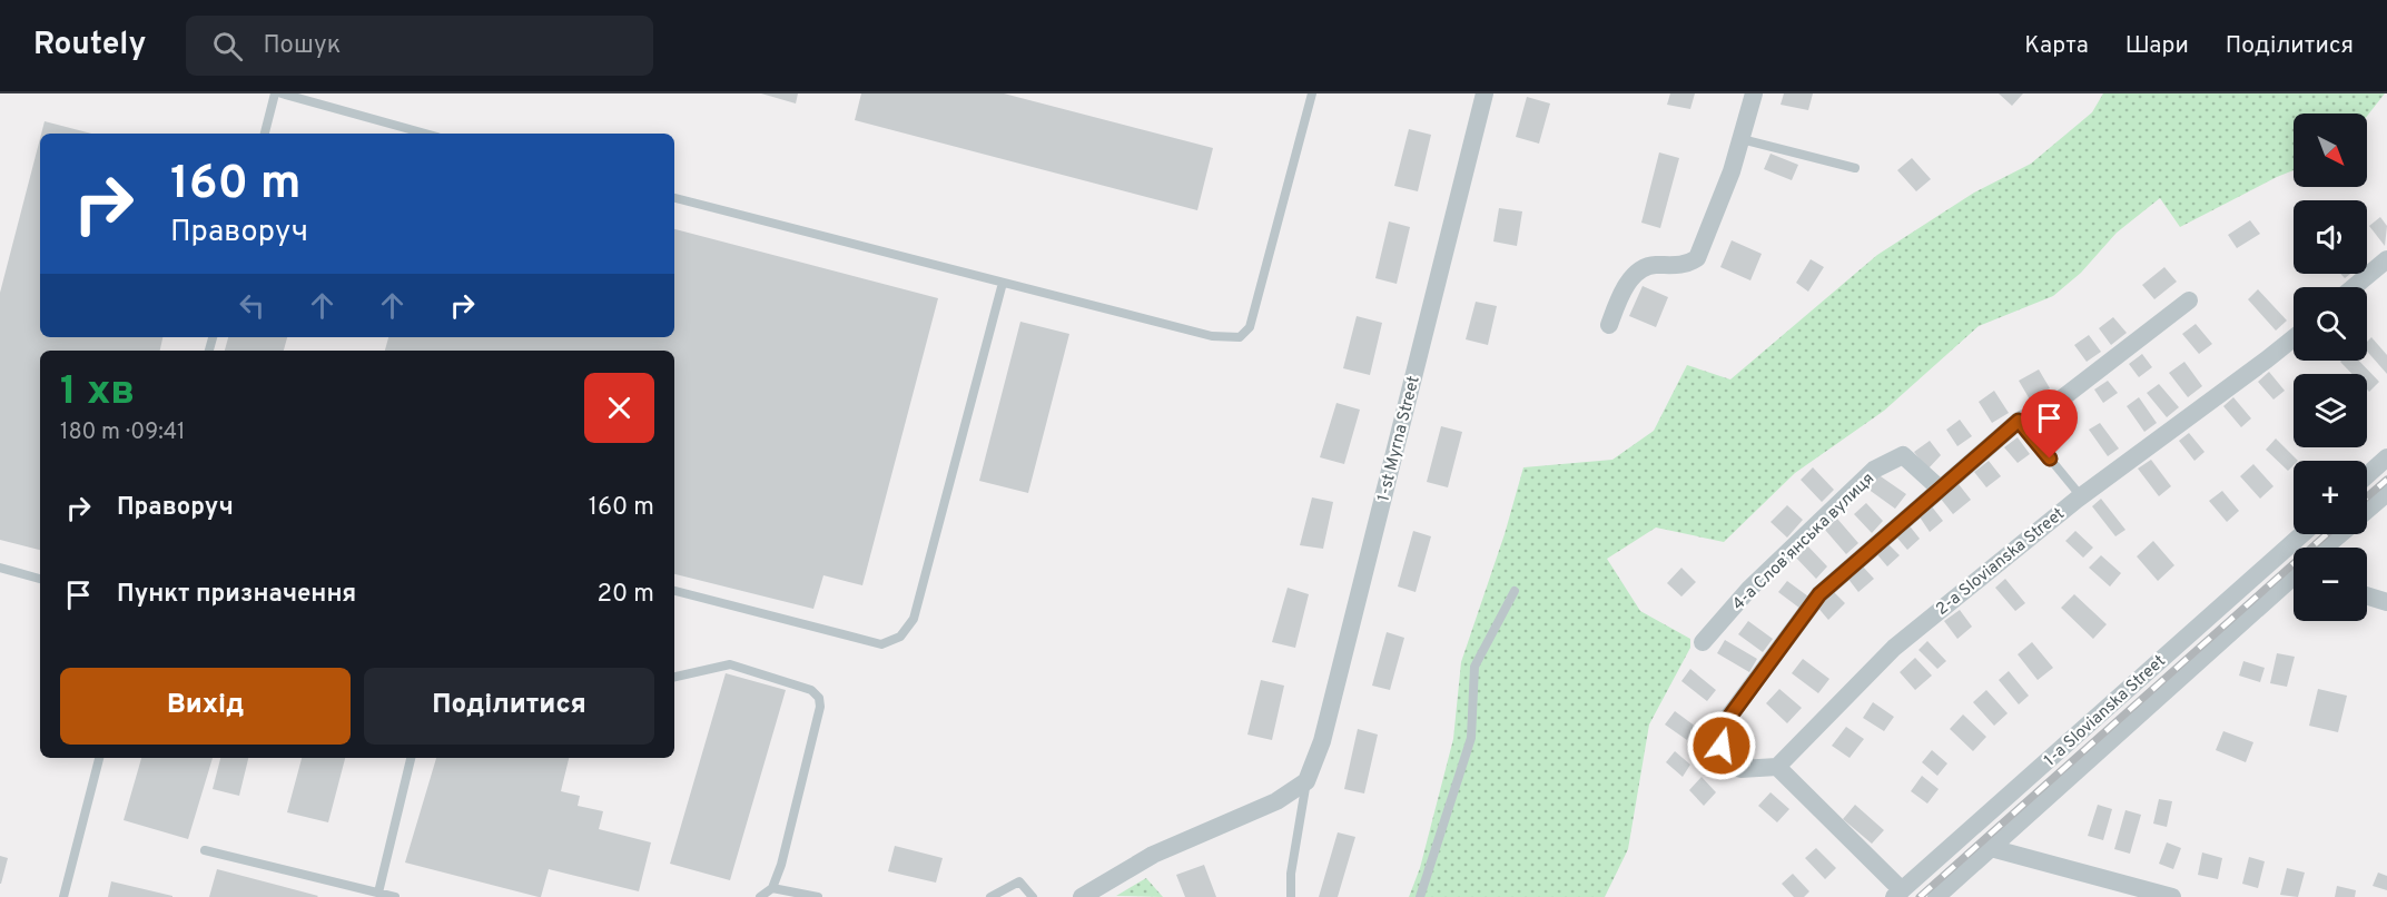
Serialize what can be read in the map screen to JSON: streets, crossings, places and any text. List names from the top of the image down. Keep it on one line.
{"streets":{"street":["1-st Myrna Street","4-а Слов’янська вулиця","2-a Slovianska Street","1-a Slovianska Street"]},"north":"bottom right","page":{"header":"Routely","search":"Пошук","nav":["Карта","Шари","Поділитися"],"map_buttons":["+","−"],"turn":["160 m","Праворуч"],"heading":["1 хв","180 m · 09:41"],"list":[{"name":"Праворуч","value":"160 m"},{"name":"Пункт призначення","value":"20 m"}],"buttons":["Вихід","Поділитися"]}}
